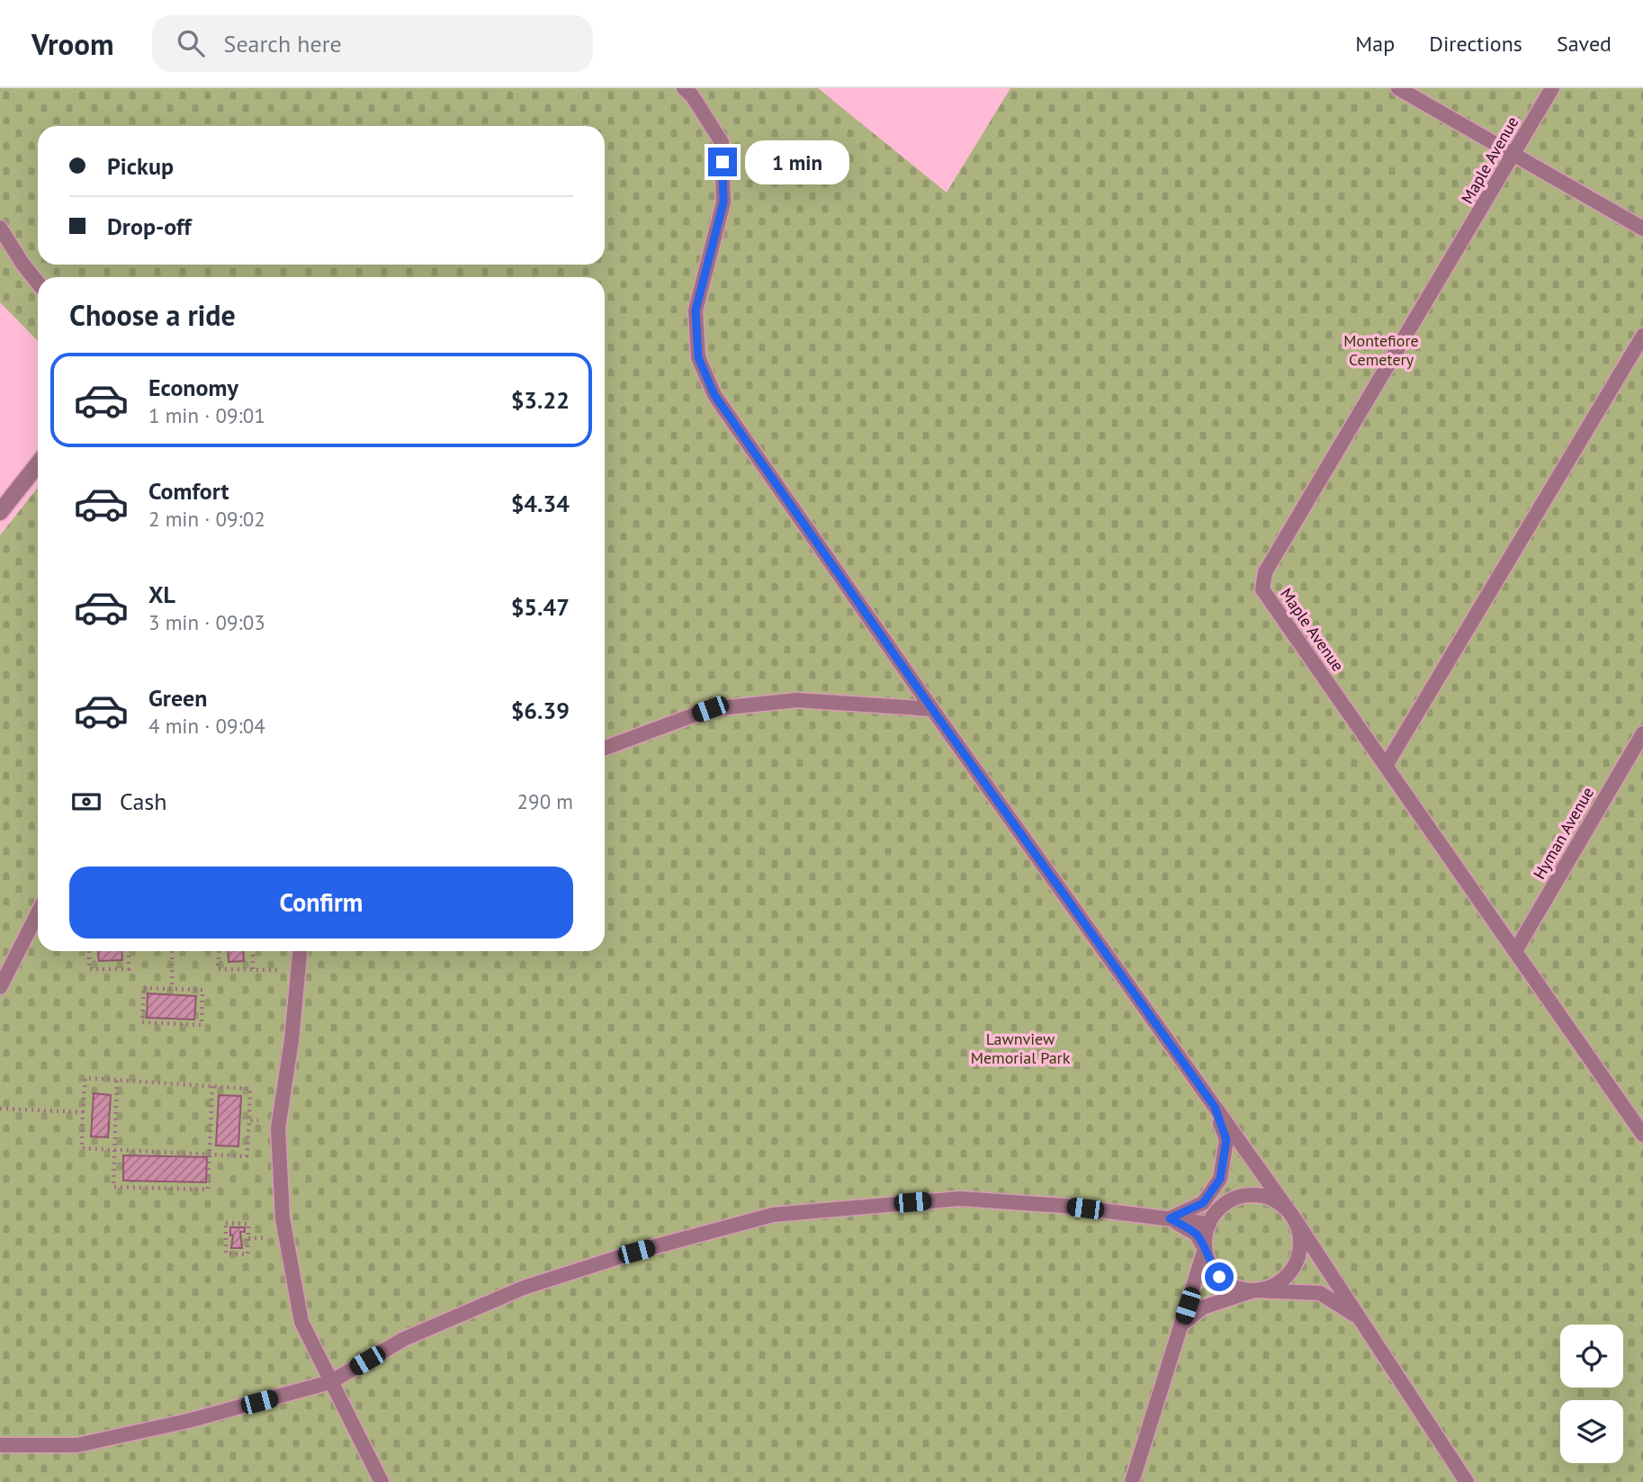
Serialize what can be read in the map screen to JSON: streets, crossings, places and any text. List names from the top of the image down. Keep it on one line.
{"streets":{"lane":["Maple Avenue","Hyman Avenue"]},"crossings":[["Maple Avenue","Hyman Avenue"]],"parks":["Montefiore Cemetery","Lawnview Memorial Park"],"page":{"header":"Vroom","search":"Search here","nav":["Map","Directions","Saved"],"banner":["Pickup","Drop-off"],"bubble":"1 min","heading":"Choose a ride","list":[{"name":"Economy","note":"1 min · 09:01","value":"$3.22"},{"name":"Comfort","note":"2 min · 09:02","value":"$4.34"},{"name":"XL","note":"3 min · 09:03","value":"$5.47"},{"name":"Green","note":"4 min · 09:04","value":"$6.39"}],"pay":["Cash","290 m"],"buttons":"Confirm"}}
